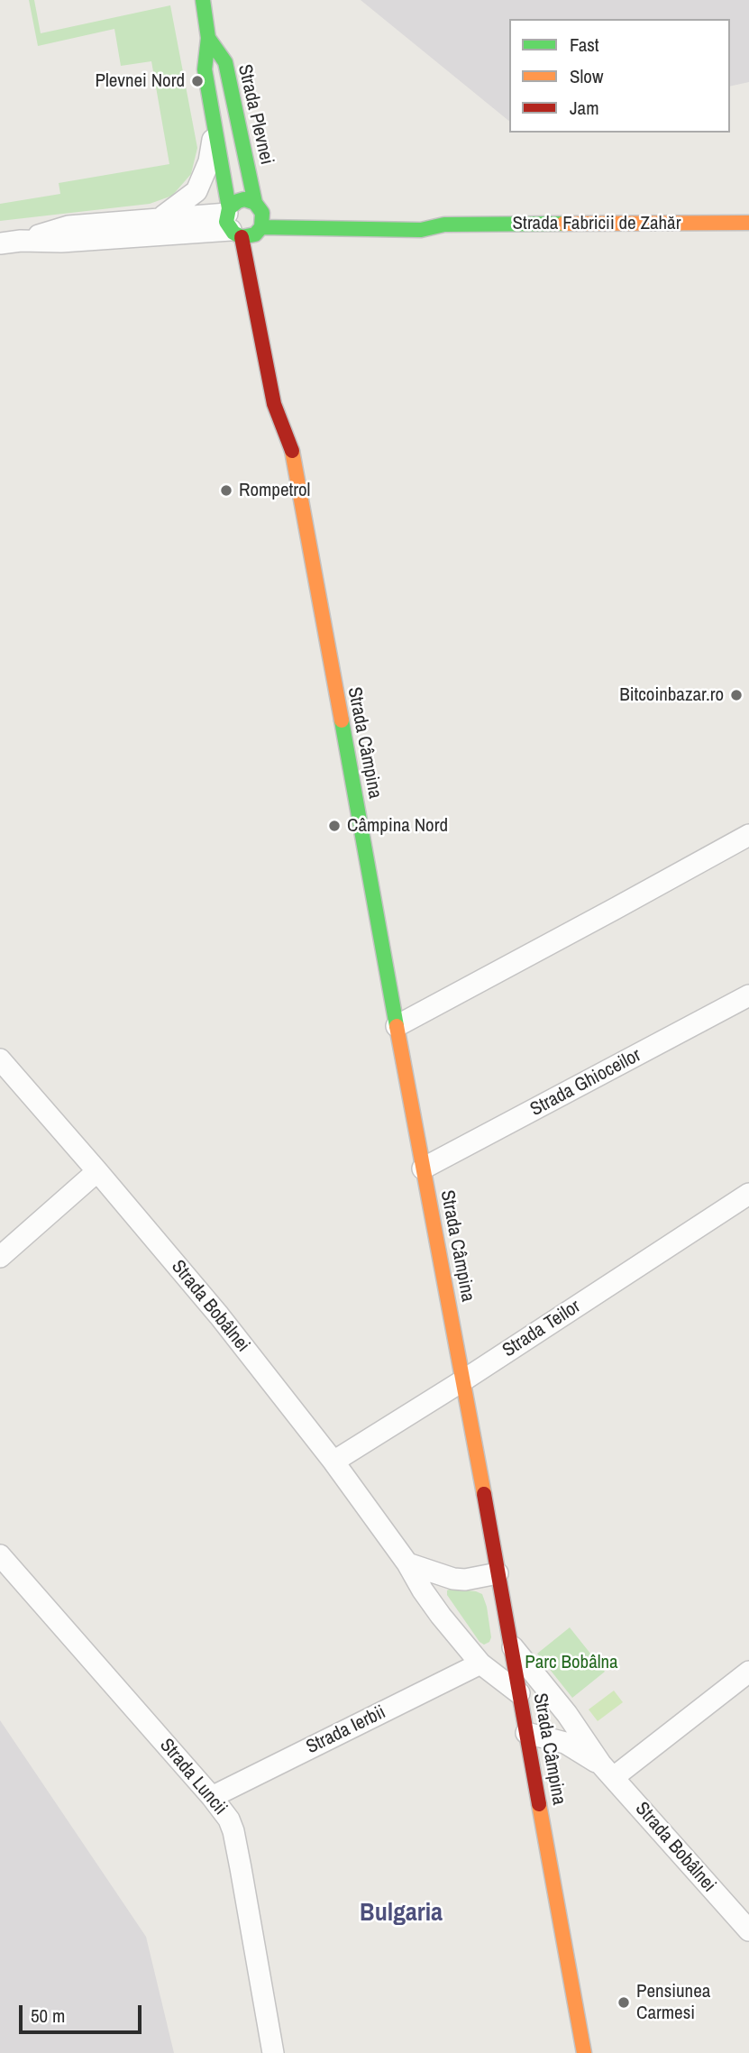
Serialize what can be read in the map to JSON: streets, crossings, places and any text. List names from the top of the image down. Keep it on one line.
{"streets":{"main road":["Strada Plevnei","Strada Fabricii de Zahăr","Strada Câmpina"],"street":["Strada Ghioceilor","Strada Bobâlnei","Strada Teilor","Strada Ierbii","Strada Luncii"]},"crossings":[["Strada Plevnei","Strada Fabricii de Zahăr"],["Strada Plevnei","Strada Câmpina"],["Strada Câmpina","Strada Ghioceilor"],["Strada Câmpina","Strada Bobâlnei"],["Strada Câmpina","Strada Teilor"],["Strada Bobâlnei","Strada Teilor"],["Strada Bobâlnei","Strada Ierbii"],["Strada Ierbii","Strada Luncii"]],"districts":["Bulgaria"],"parks":["Parc Bobâlna"],"places":["Plevnei Nord","Rompetrol","Bitcoinbazar.ro","Câmpina Nord","Pensiunea Carmesi"],"legend":["Fast","Slow","Jam"],"scale_bar":"50 m"}
